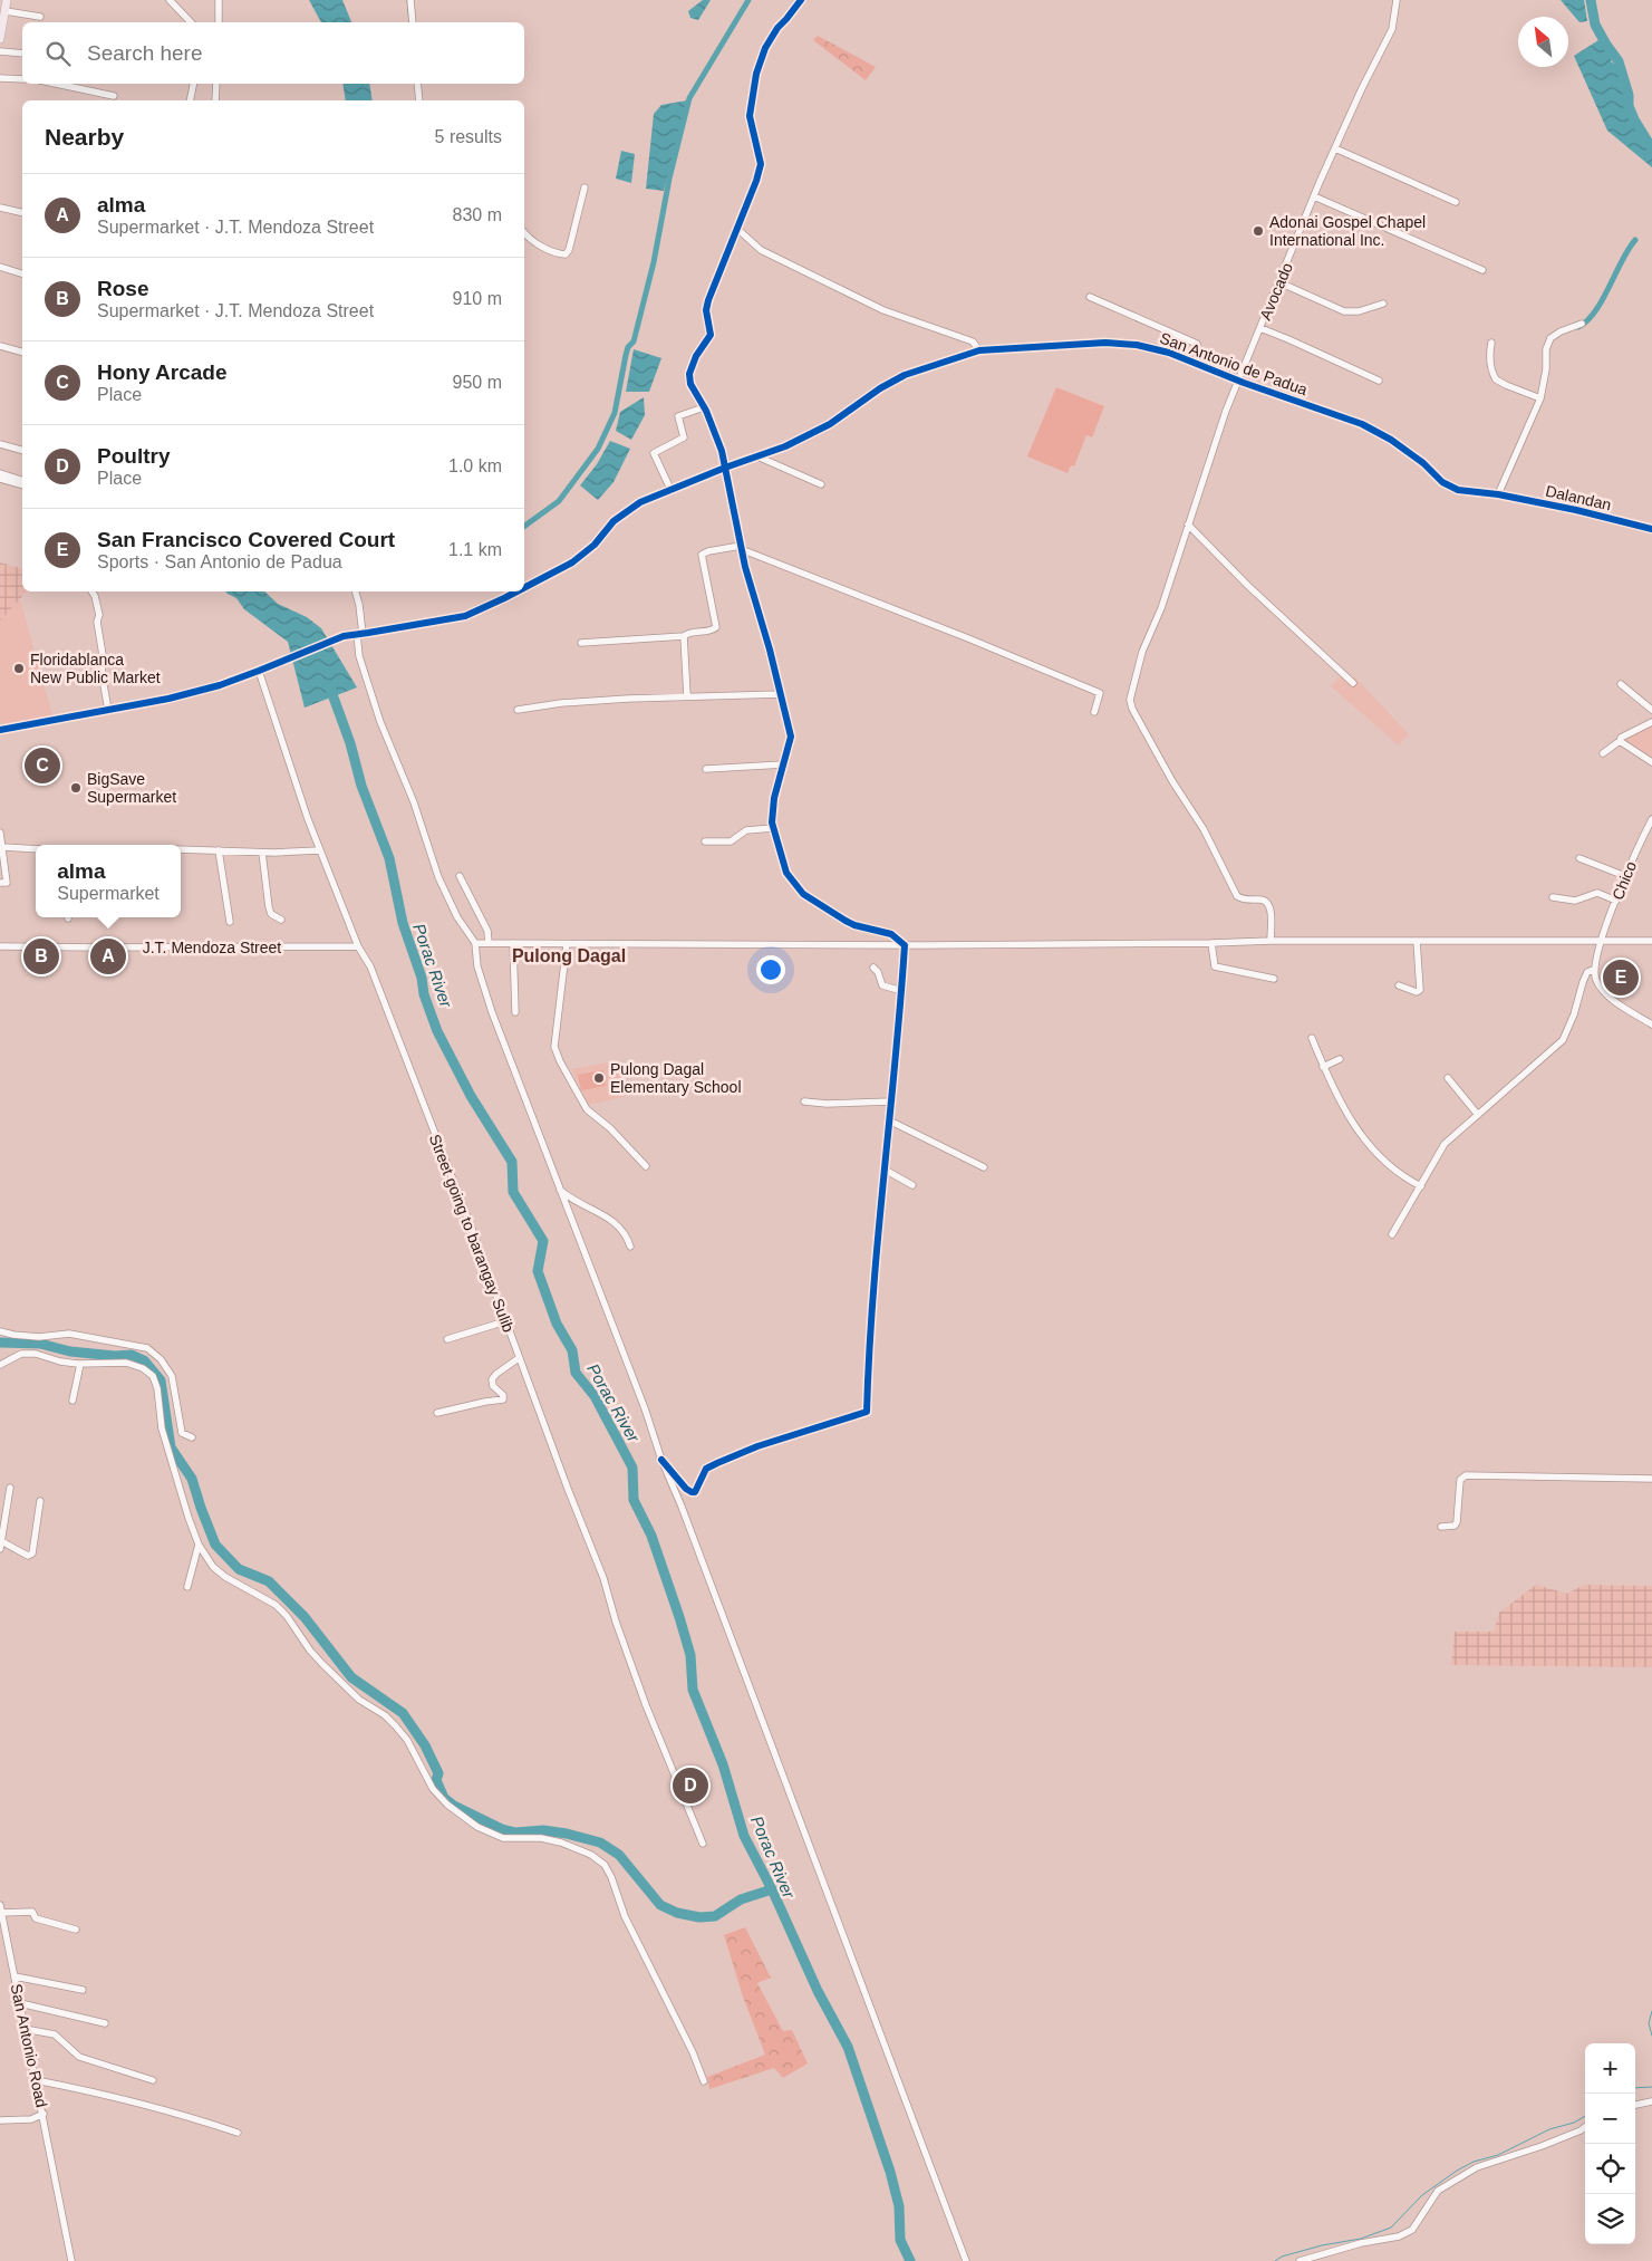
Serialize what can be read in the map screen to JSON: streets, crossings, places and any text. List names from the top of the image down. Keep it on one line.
{"streets":{"street":["Avocado","San Antonio de Padua","Dalandan","Chico","J.T. Mendoza Street","Street going to barangay Sulib","San Antonio Road"]},"crossings":[["Avocado","San Antonio de Padua"],["San Antonio de Padua","Dalandan"],["San Antonio de Padua","Street going to barangay Sulib"],["J.T. Mendoza Street","Street going to barangay Sulib"]],"districts":["Pulong Dagal"],"water":["Porac River"],"places":["Adonai Gospel Chapel International Inc.","Floridablanca New Public Market","BigSave Supermarket","Pulong Dagal Elementary School"],"north":"top left","page":{"search":"Search here","heading":["Nearby","5 results"],"list":[{"mark":"A","name":"alma","note":"Supermarket · J.T. Mendoza Street","value":"830 m"},{"mark":"B","name":"Rose","note":"Supermarket · J.T. Mendoza Street","value":"910 m"},{"mark":"C","name":"Hony Arcade","note":"Place","value":"950 m"},{"mark":"D","name":"Poultry","note":"Place","value":"1.0 km"},{"mark":"E","name":"San Francisco Covered Court","note":"Sports · San Antonio de Padua","value":"1.1 km"}],"pins":["C","A","B","E","D"],"popup":["alma","Supermarket"],"map_buttons":["+","−"]}}
